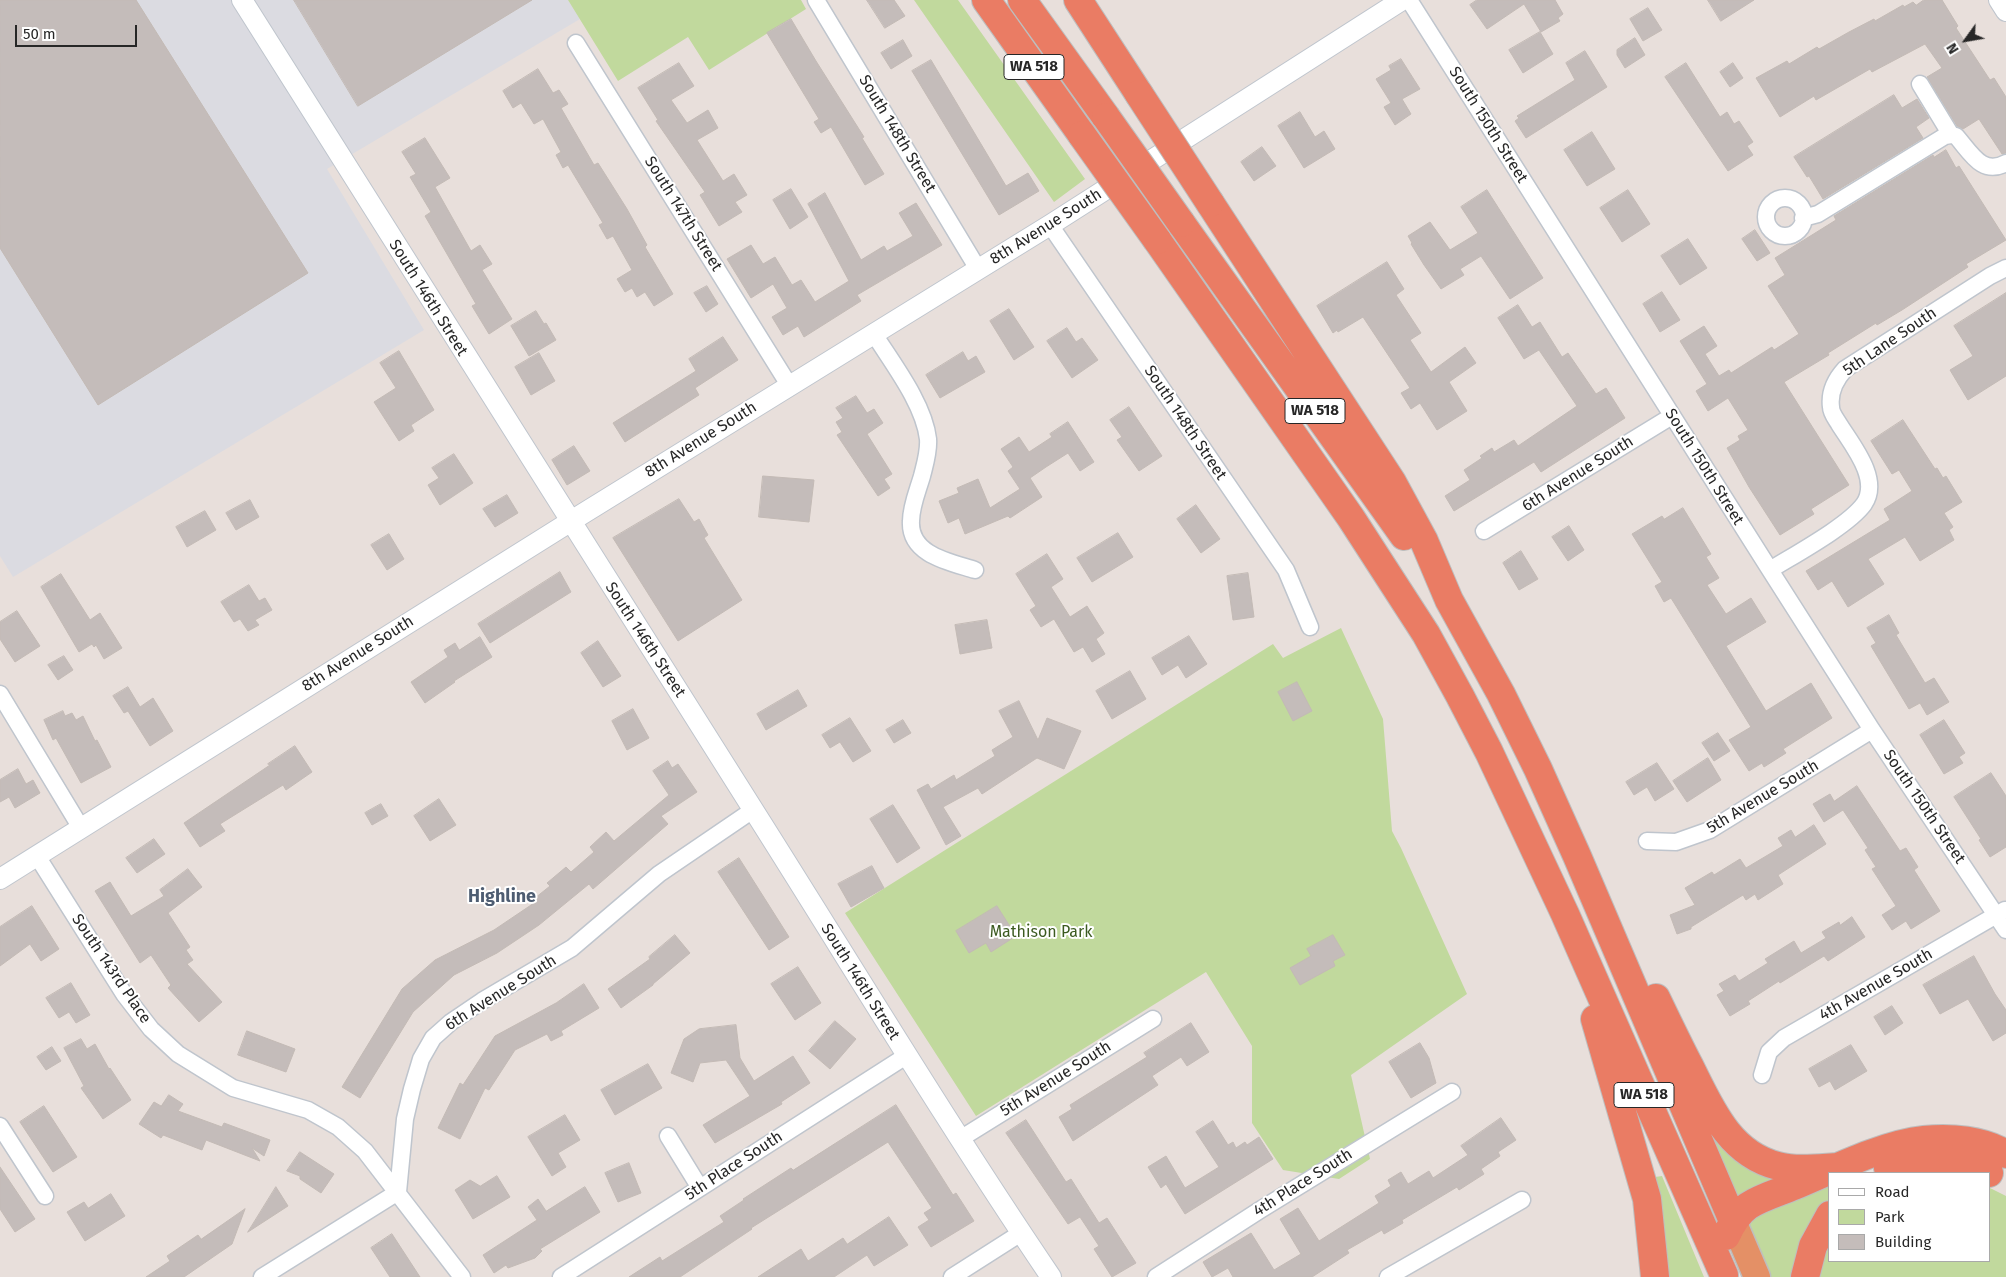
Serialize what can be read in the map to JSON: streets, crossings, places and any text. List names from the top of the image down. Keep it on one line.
{"streets":{"highway":["WA 518"],"street":["South 150th Street","South 148th Street","South 147th Street","8th Avenue South","South 146th Street","5th Lane South","6th Avenue South","5th Avenue South","South 143rd Place","4th Avenue South","5th Place South","4th Place South"]},"crossings":[["South 150th Street","5th Lane South"],["South 150th Street","6th Avenue South"],["South 150th Street","5th Avenue South"],["South 150th Street","4th Avenue South"],["South 148th Street","8th Avenue South"],["South 147th Street","8th Avenue South"],["8th Avenue South","South 146th Street"],["8th Avenue South","South 143rd Place"],["South 146th Street","6th Avenue South"],["South 146th Street","5th Avenue South"],["South 146th Street","5th Place South"],["6th Avenue South","South 143rd Place"]],"districts":["Highline"],"parks":["Mathison Park"],"legend":["Road","Park","Building"],"scale_bar":"50 m","north":"bottom left"}
